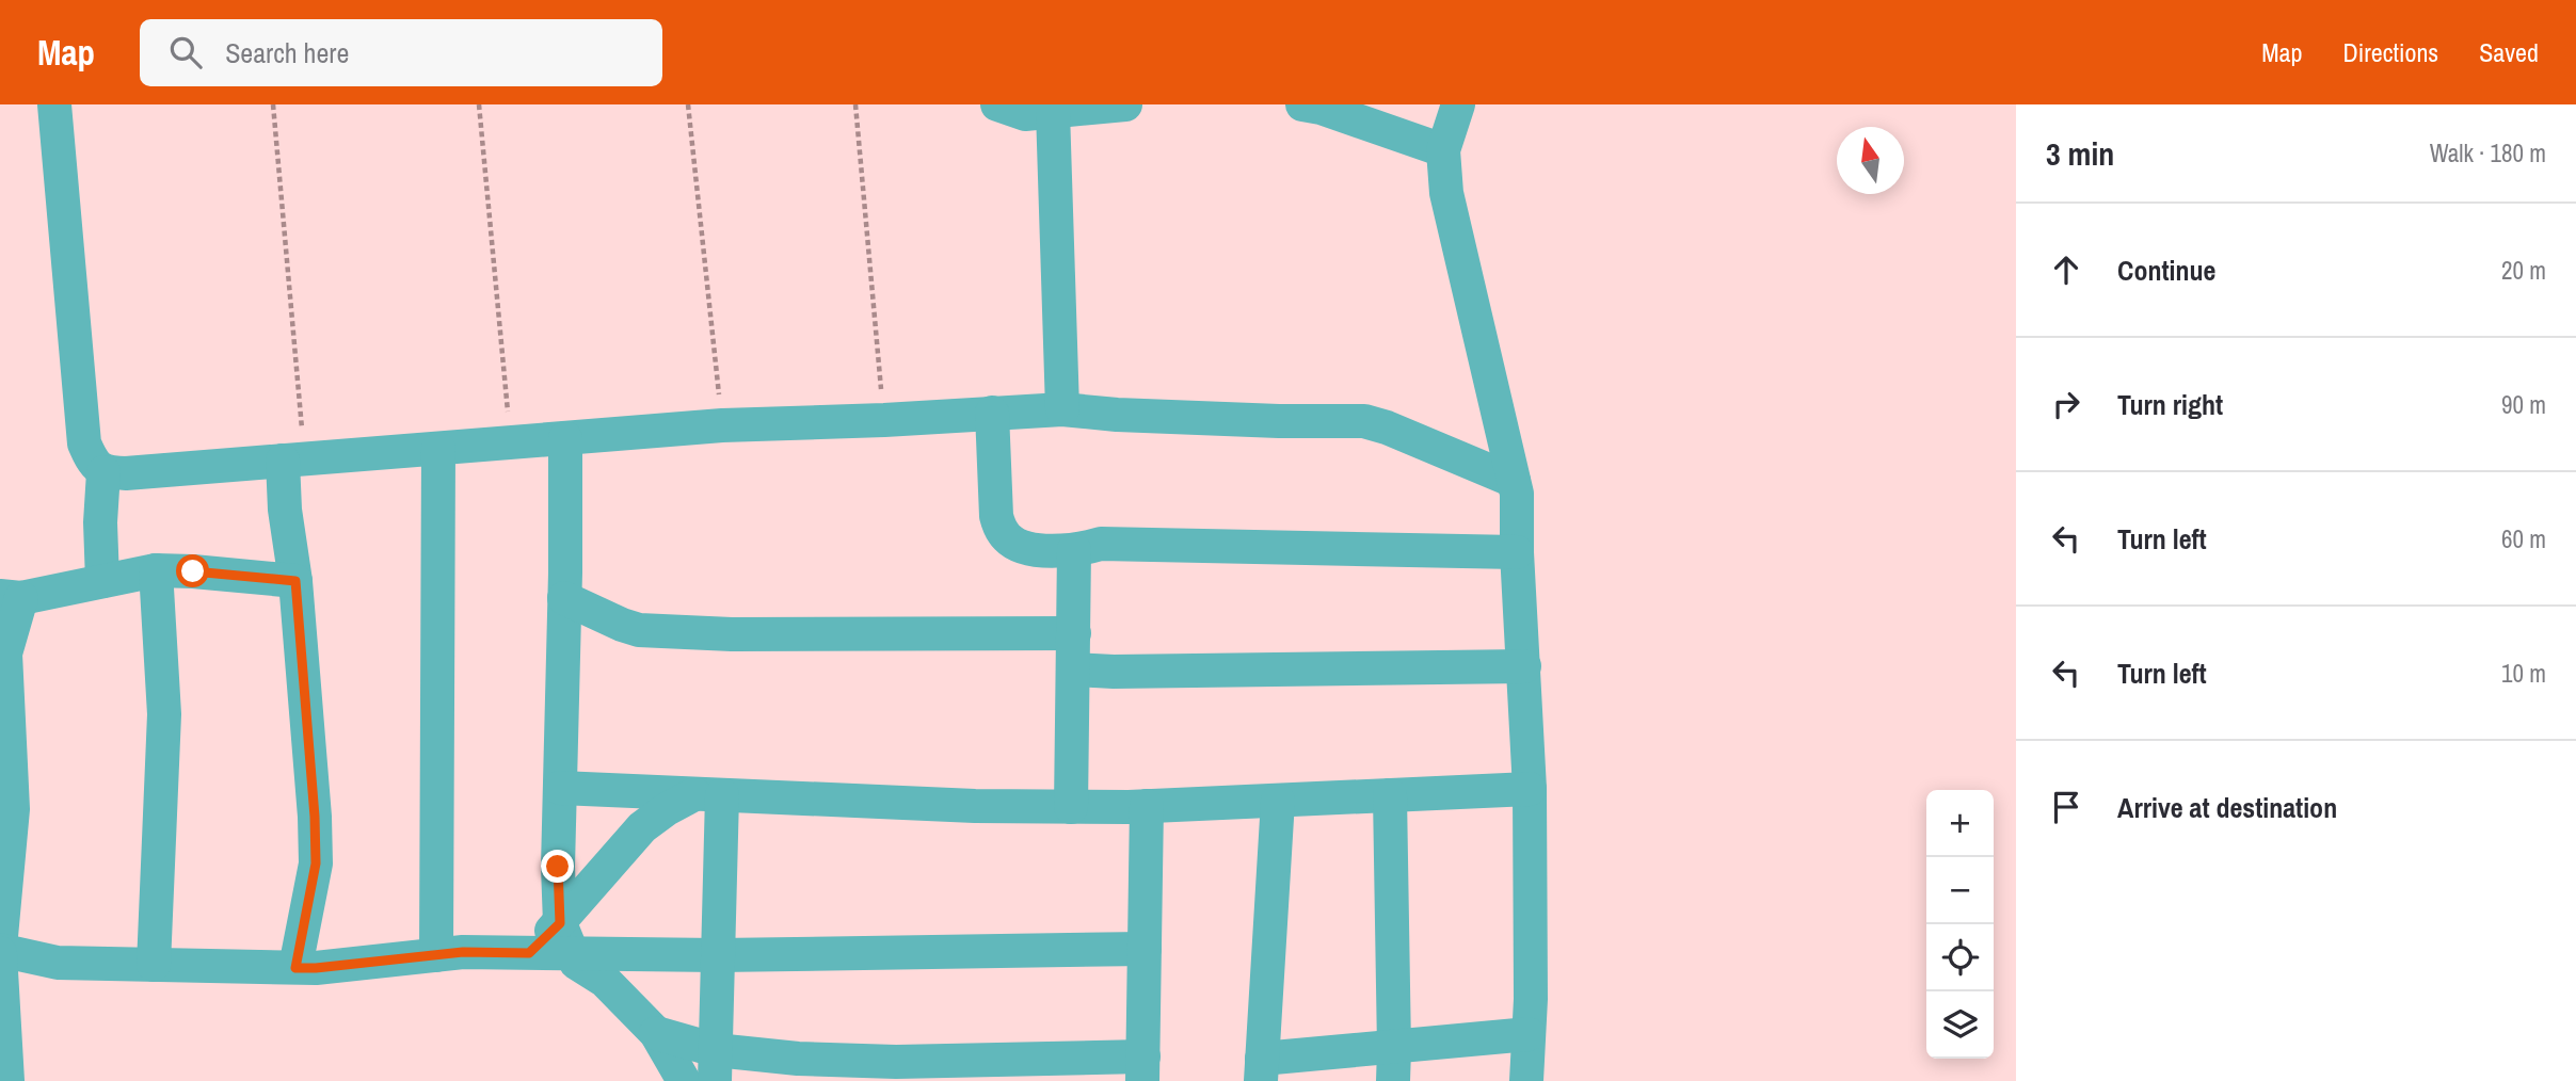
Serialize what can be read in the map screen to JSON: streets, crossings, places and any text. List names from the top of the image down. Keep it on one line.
{"north":"top","page":{"header":"Map","search":"Search here","nav":["Map","Directions","Saved"],"heading":["3 min","Walk · 180 m"],"list":[["Continue","20 m"],["Turn right","90 m"],["Turn left","60 m"],["Turn left","10 m"],"Arrive at destination"],"map_buttons":["+","−"]}}
